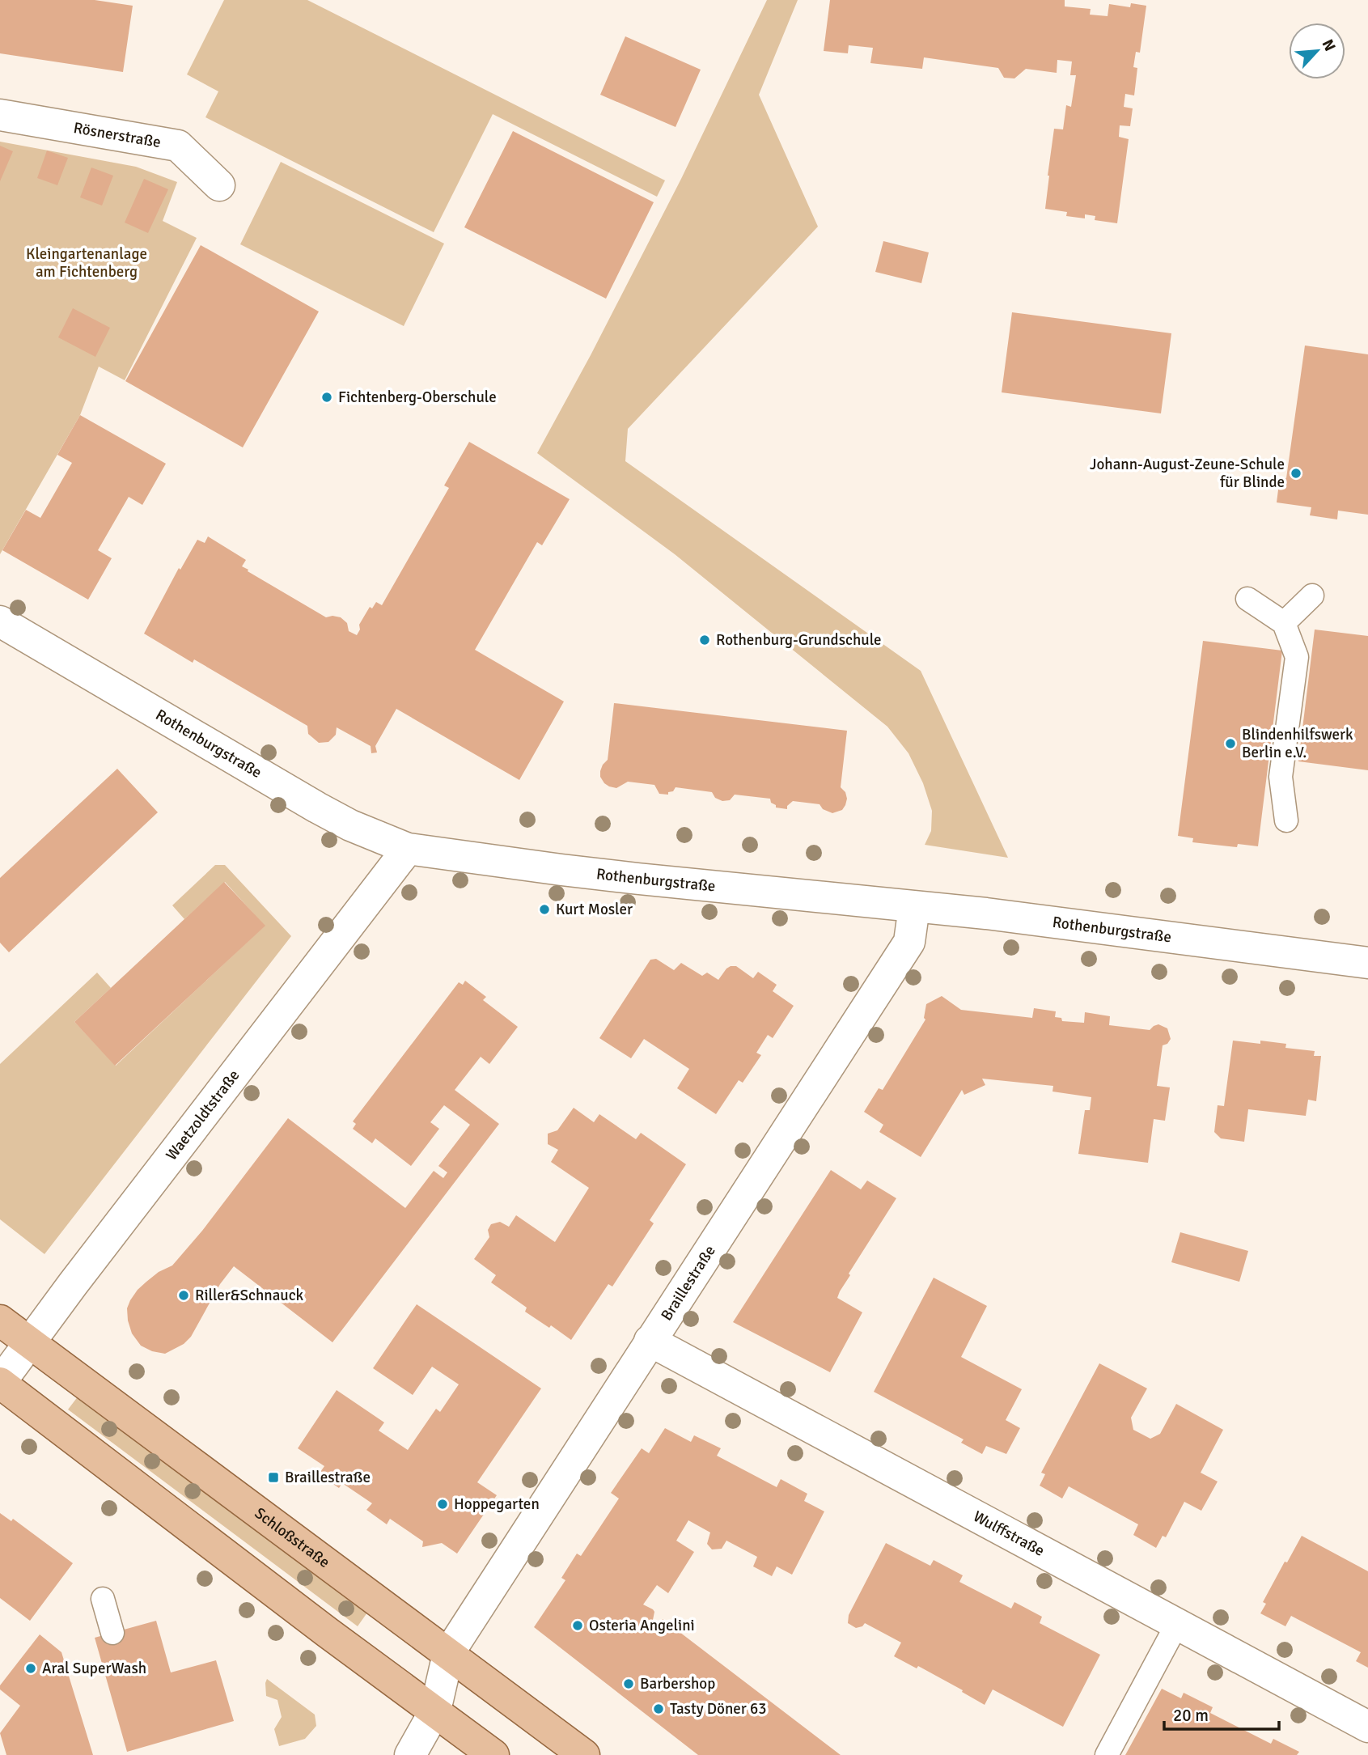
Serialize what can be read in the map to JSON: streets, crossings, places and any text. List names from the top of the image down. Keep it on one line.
{"streets":{"main road":["Schloßstraße"],"street":["Rösnerstraße","Rothenburgstraße","Waetzoldtstraße","Braillestraße","Wulffstraße"]},"crossings":[["Rothenburgstraße","Waetzoldtstraße"],["Rothenburgstraße","Braillestraße"],["Waetzoldtstraße","Schloßstraße"],["Braillestraße","Wulffstraße"],["Braillestraße","Schloßstraße"]],"parks":["Kleingartenanlage am Fichtenberg"],"places":{"other":["Fichtenberg-Oberschule","Johann-August-Zeune-Schule für Blinde","Rothenburg-Grundschule","Blindenhilfswerk Berlin e.V.","Kurt Mosler","Riller&Schnauck","Hoppegarten","Osteria Angelini","Aral SuperWash","Barbershop","Tasty Döner 63"],"transit":["Braillestraße"]},"scale_bar":"20 m","north":"top right"}
